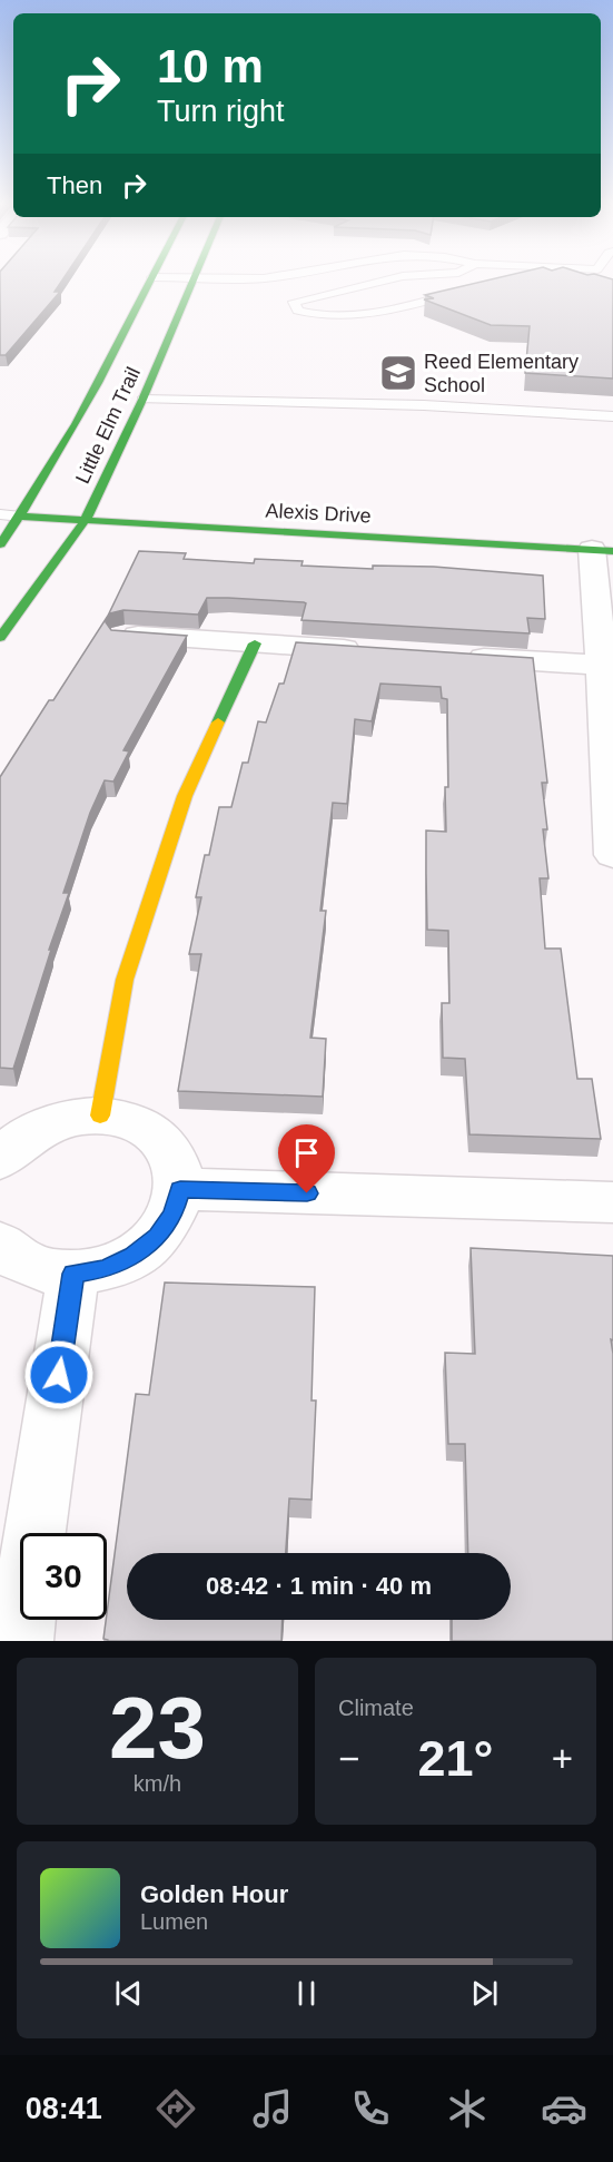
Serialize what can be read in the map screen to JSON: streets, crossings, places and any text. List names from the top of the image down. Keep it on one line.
{"streets":{"street":["Little Elm Trail","Alexis Drive"]},"crossings":[["Little Elm Trail","Alexis Drive"]],"places":{"school or university":["Reed Elementary School"]},"page":{"turn":["10 m","Turn right"],"then":"Then","limit":"30","trip":"08:42 · 1 min · 40 m","tile":[["23","km/h"],"Climate"],"heat":["−","21°","+"],"song":["Golden Hour","Lumen"],"tabs":"08:41"}}
